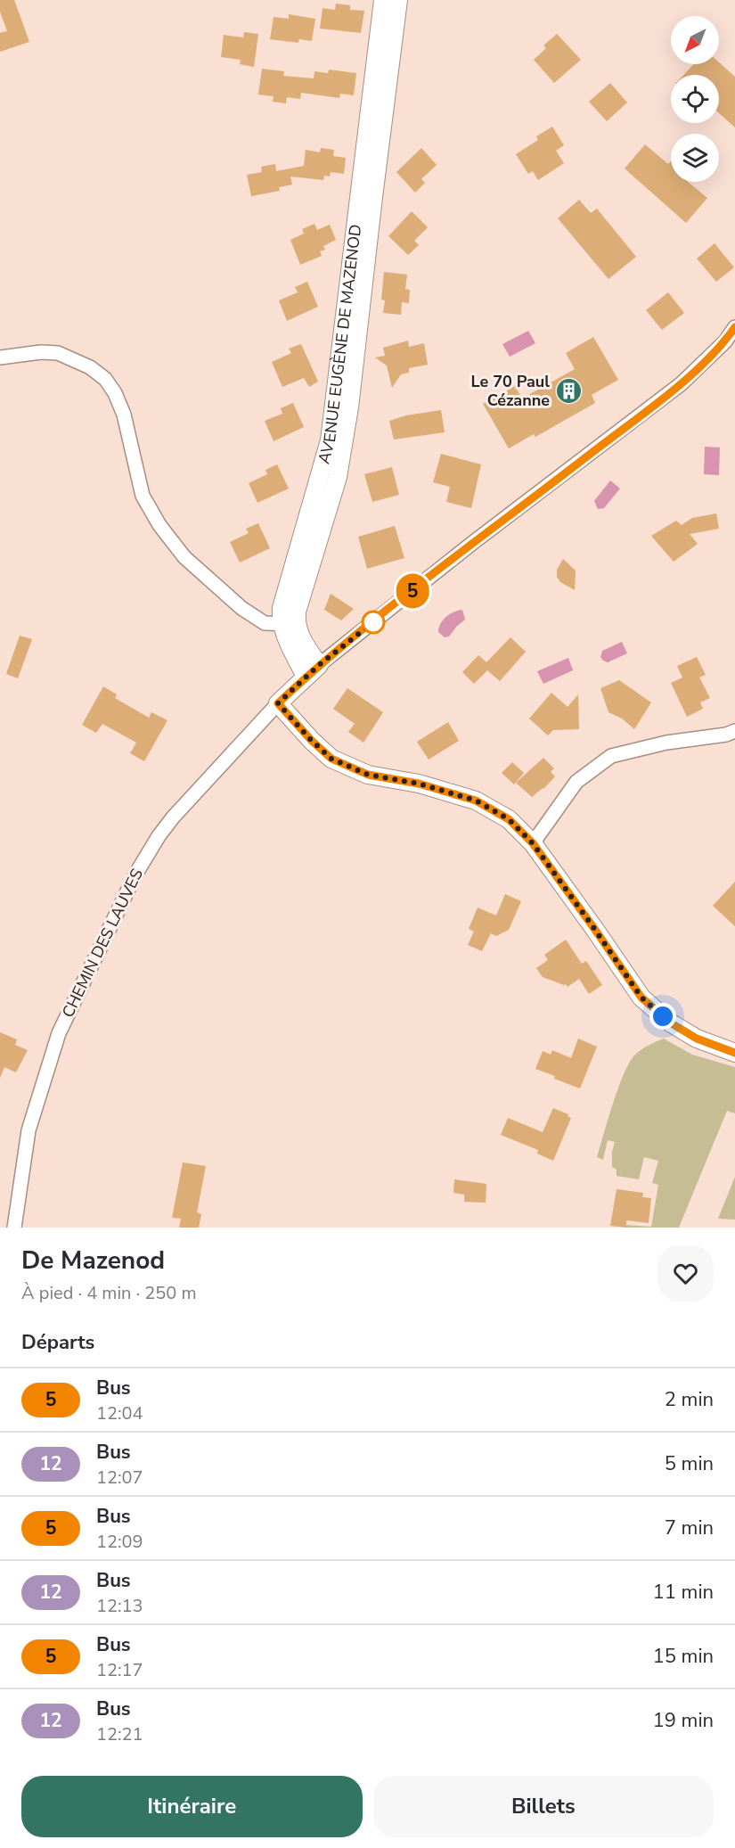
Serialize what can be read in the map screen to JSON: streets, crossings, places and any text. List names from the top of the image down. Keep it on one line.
{"streets":{"street":["AVENUE EUGÈNE DE MAZENOD","CHEMIN DES LAUVES"]},"places":{"building":["Le 70 Paul Cézanne"]},"lines":["bus line 5"],"north":"bottom left","page":{"on_map":"5","heading":[["De Mazenod","À pied · 4 min · 250 m"],"Départs"],"list":[{"mark":"5","name":"Bus","note":"12:04","value":"2 min"},{"mark":"12","name":"Bus","note":"12:07","value":"5 min"},{"mark":"5","name":"Bus","note":"12:09","value":"7 min"},{"mark":"12","name":"Bus","note":"12:13","value":"11 min"},{"mark":"5","name":"Bus","note":"12:17","value":"15 min"},{"mark":"12","name":"Bus","note":"12:21","value":"19 min"}],"buttons":["Itinéraire","Billets"]}}
